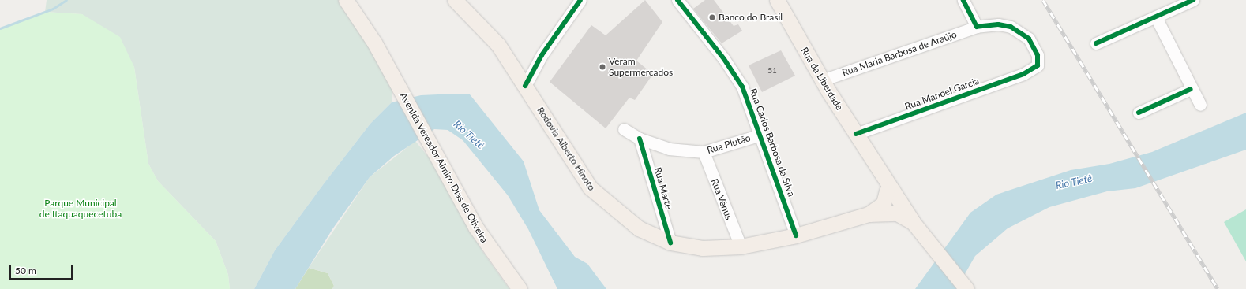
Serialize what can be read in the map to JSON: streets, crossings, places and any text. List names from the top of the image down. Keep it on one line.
{"streets":{"main road":["Rua da Liberdade","Rodovia Alberto Hinoto","Avenida Vereador Almiro Dias de Oliveira"],"street":["Rua Maria Barbosa de Araújo","Rua Manoel Garcia","Rua Carlos Barbosa da Silva","Rua Plutão","Rua Marte","Rua Vênus"]},"crossings":[["Rua Maria Barbosa de Araújo","Rua da Liberdade"],["Rua Maria Barbosa de Araújo","Rua Manoel Garcia"],["Rua da Liberdade","Rua Manoel Garcia"],["Rua da Liberdade","Rodovia Alberto Hinoto"],["Rua Carlos Barbosa da Silva","Rua Plutão"],["Rua Carlos Barbosa da Silva","Rodovia Alberto Hinoto"],["Rua Plutão","Rua Marte"],["Rua Plutão","Rua Vênus"],["Rodovia Alberto Hinoto","Rua Marte"],["Rodovia Alberto Hinoto","Rua Vênus"]],"water":["Rio Tietê"],"parks":["Parque Municipal de Itaquaquecetuba"],"places":["Banco do Brasil","Veram Supermercados"],"house_numbers":["51"],"scale_bar":"50 m"}
